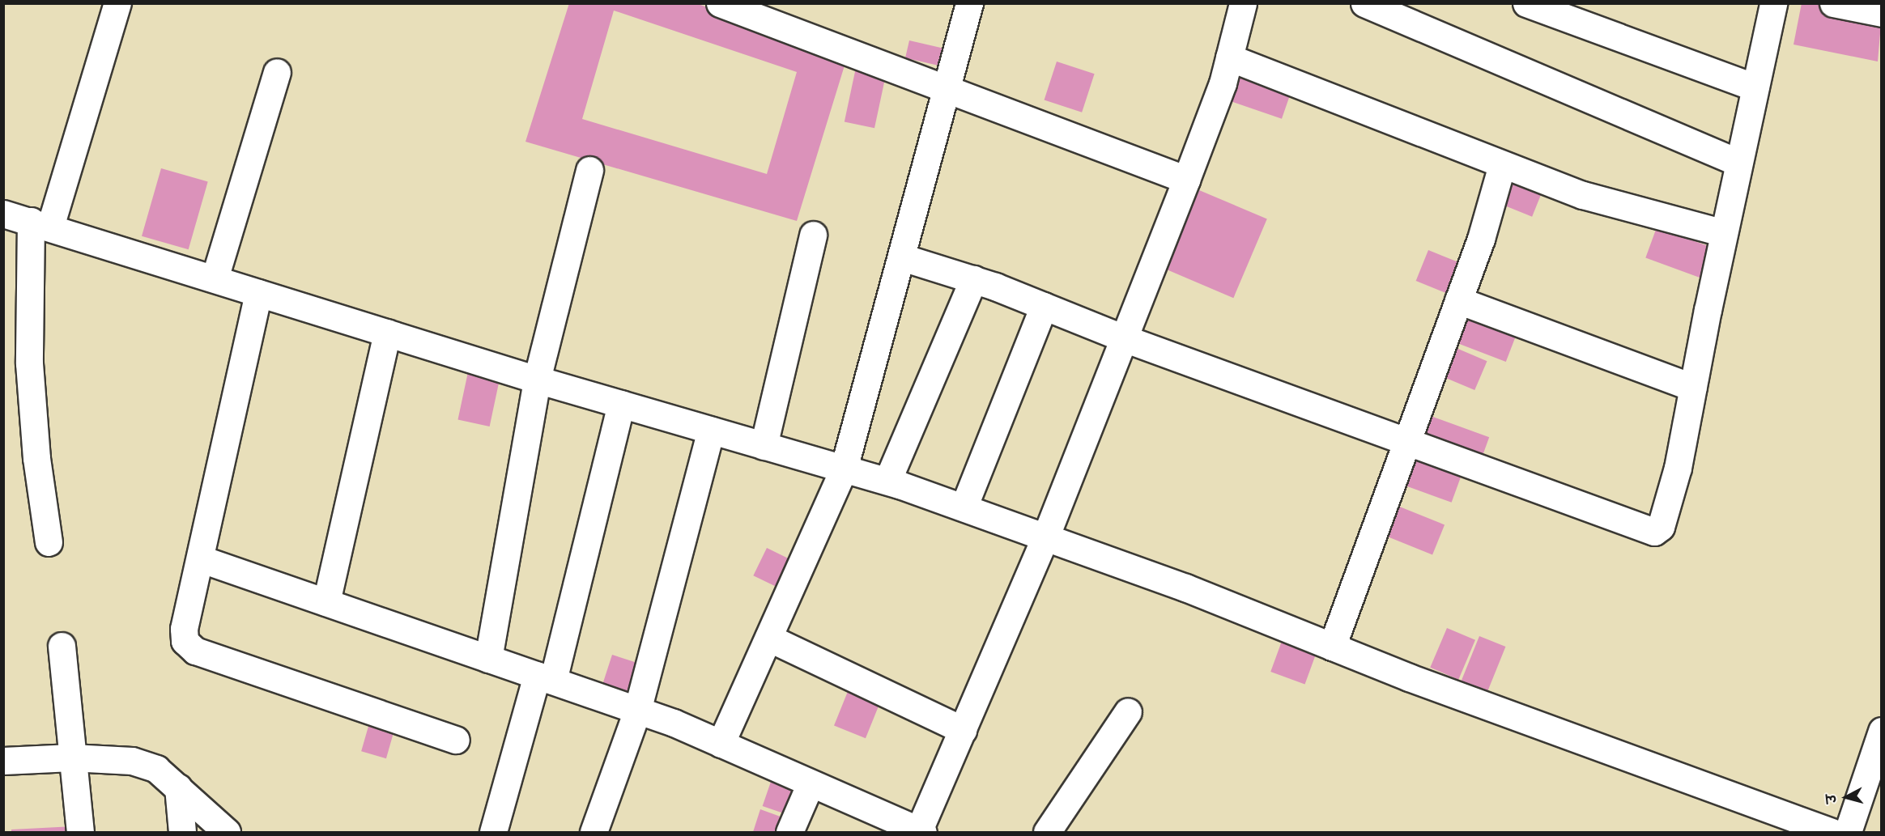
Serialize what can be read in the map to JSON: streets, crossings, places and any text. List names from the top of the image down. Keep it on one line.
{"north":"left"}
